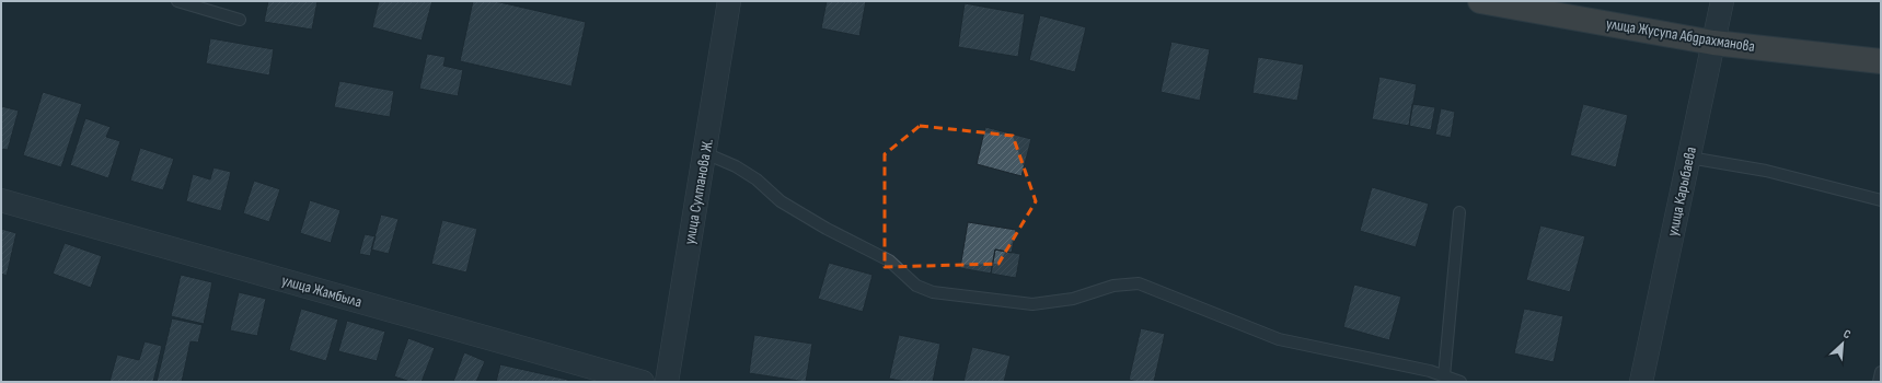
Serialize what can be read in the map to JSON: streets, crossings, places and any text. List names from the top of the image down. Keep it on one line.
{"streets":{"highway":["улица Жусупа Абдрахманова"],"street":["улица Султанова Ж.","улица Карыбаева","улица Жамбыла"]},"crossings":[["улица Жусупа Абдрахманова","улица Карыбаева"]],"north":"top right"}
